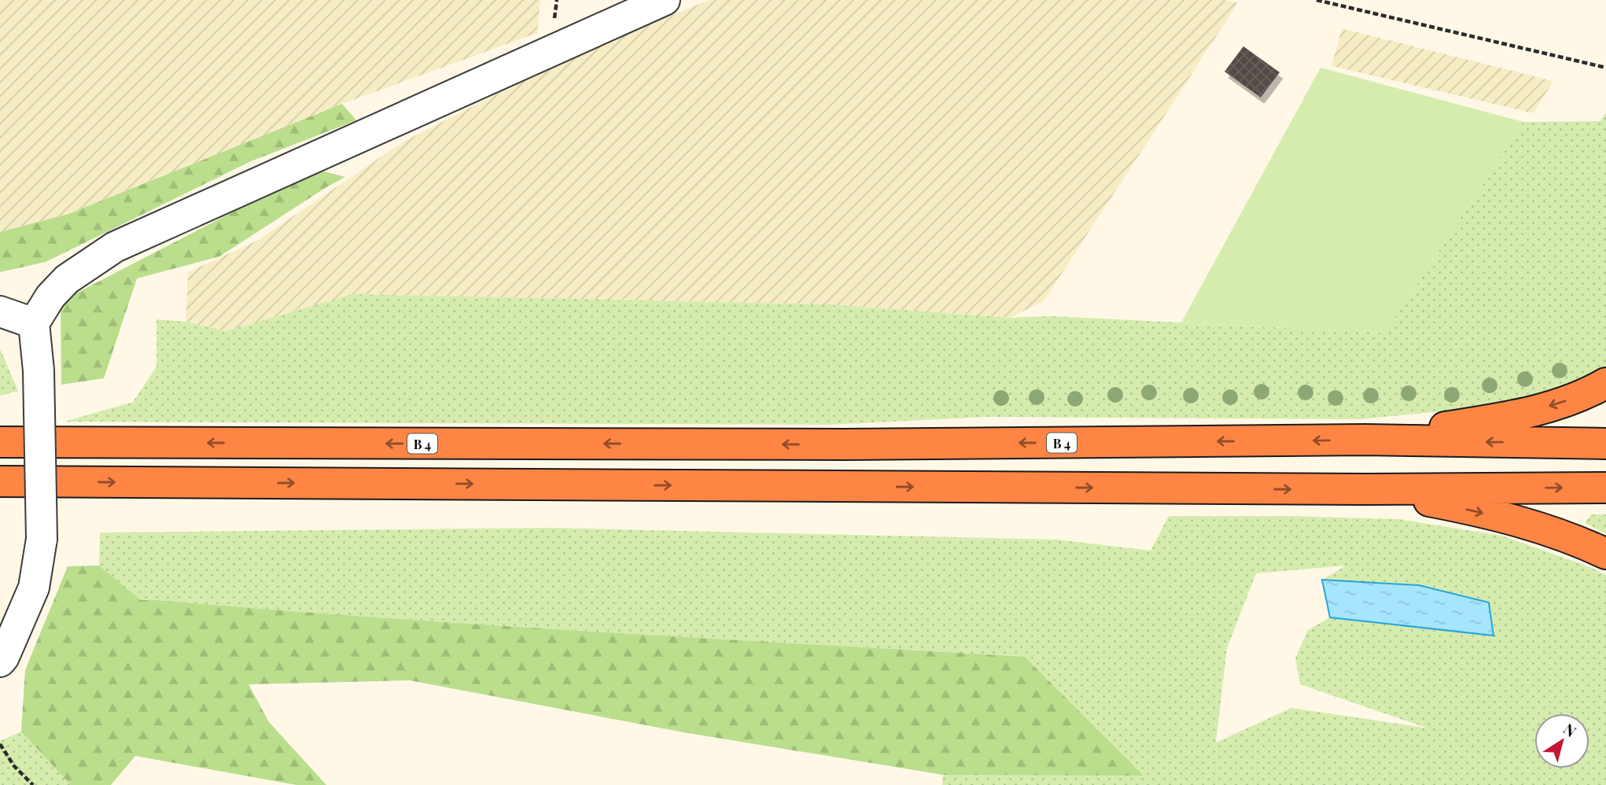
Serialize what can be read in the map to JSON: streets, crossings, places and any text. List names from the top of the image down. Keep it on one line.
{"streets":{"highway":["B 4"]},"north":"top right"}
